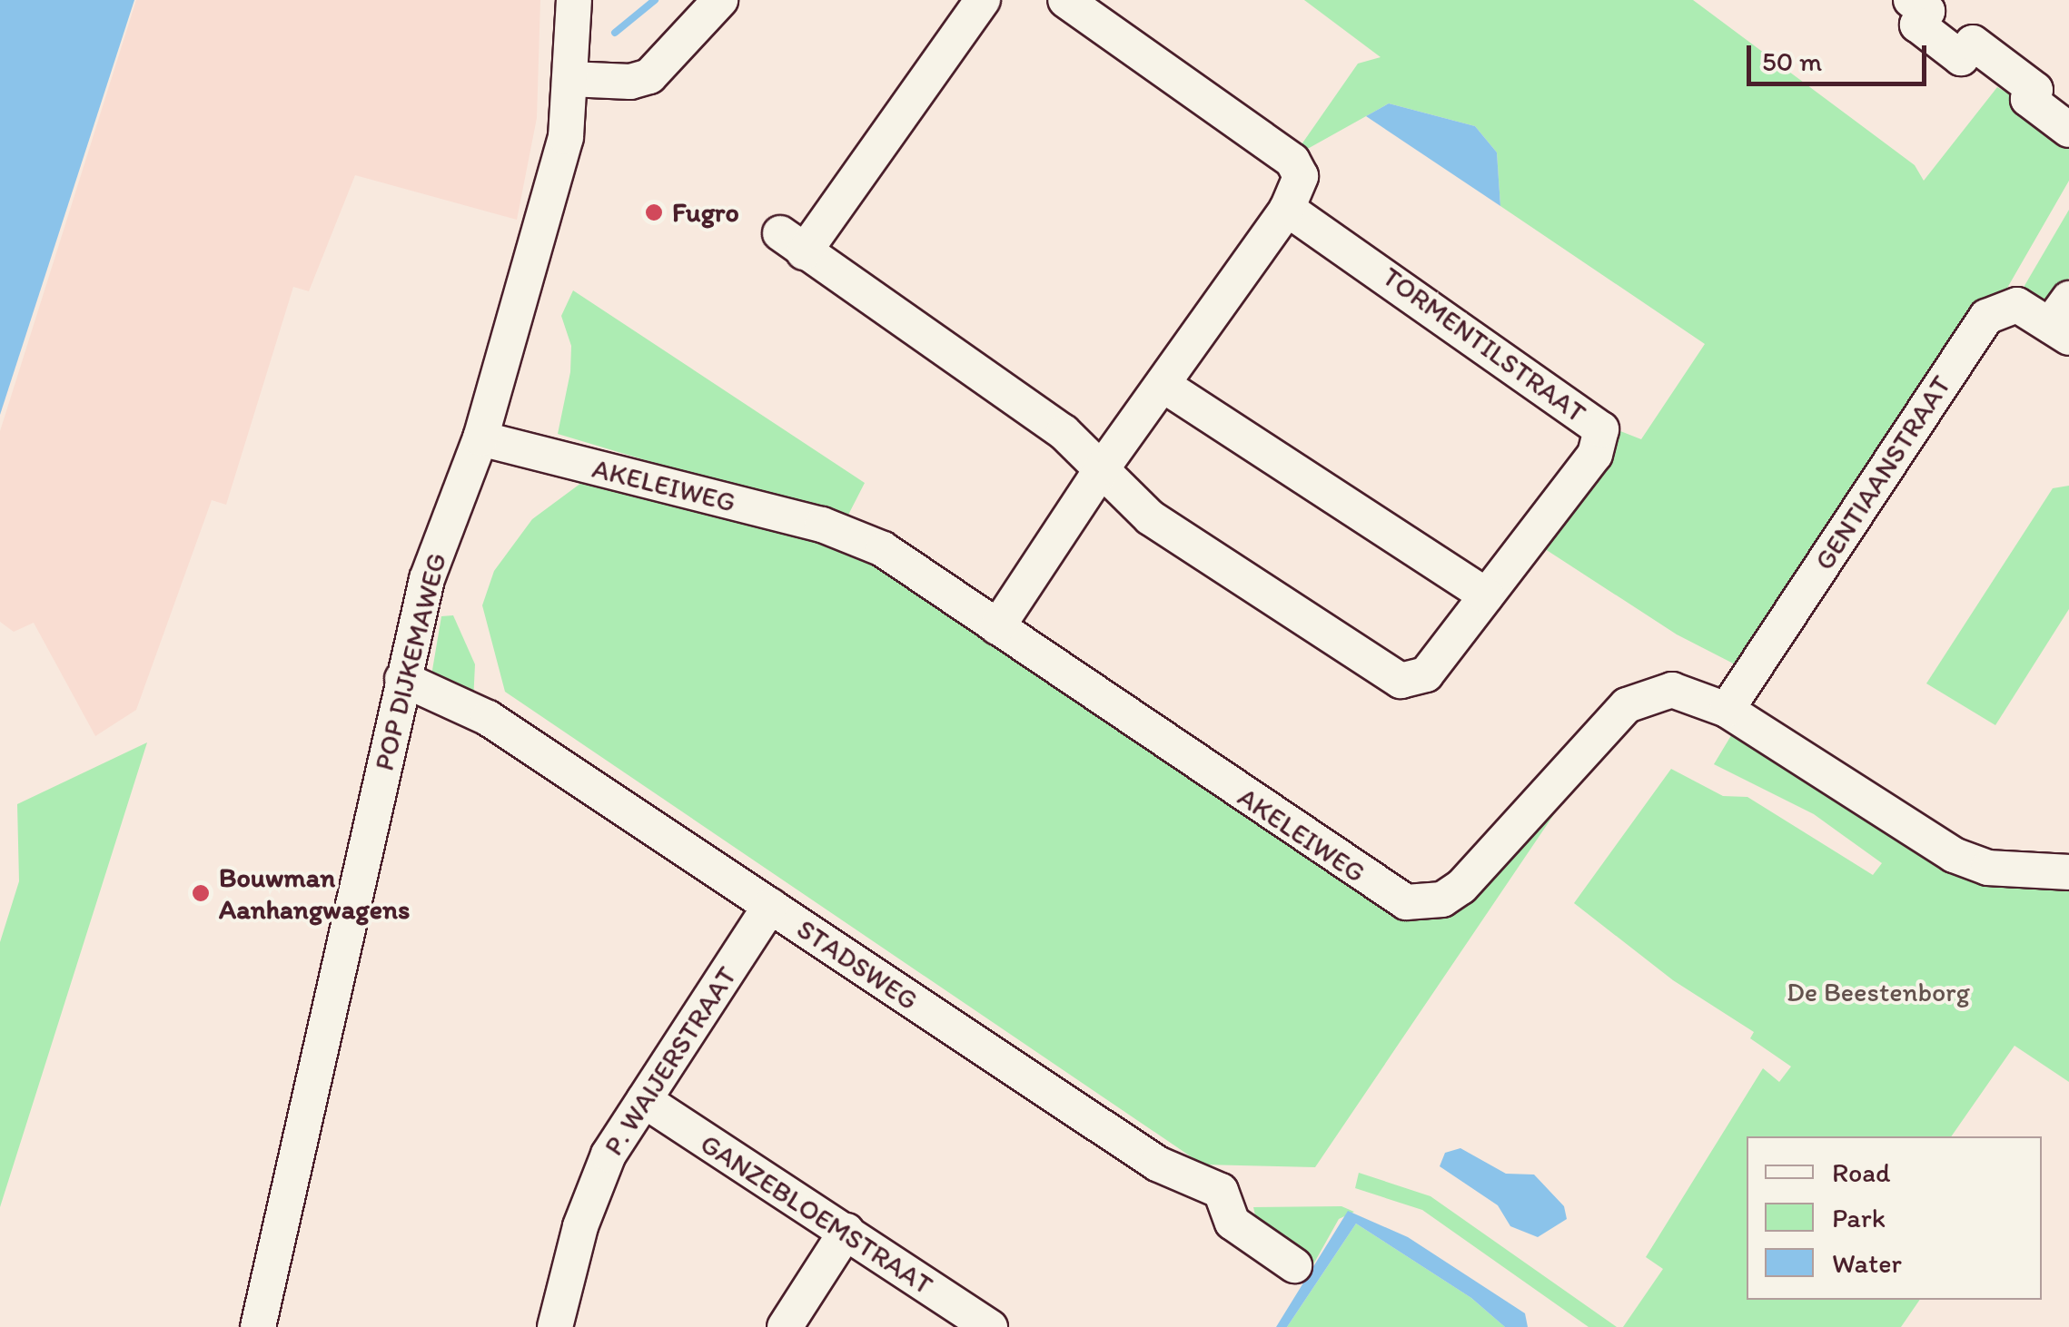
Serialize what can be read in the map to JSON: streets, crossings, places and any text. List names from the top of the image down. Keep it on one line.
{"streets":{"street":["TORMENTILSTRAAT","GENTIAANSTRAAT","AKELEIWEG","POP DIJKEMAWEG","STADSWEG","P. WAIJERSTRAAT","GANZEBLOEMSTRAAT"]},"crossings":[["GENTIAANSTRAAT","AKELEIWEG"],["AKELEIWEG","POP DIJKEMAWEG"],["POP DIJKEMAWEG","STADSWEG"],["STADSWEG","P. WAIJERSTRAAT"],["P. WAIJERSTRAAT","GANZEBLOEMSTRAAT"]],"parks":["De Beestenborg"],"places":["Fugro","Bouwman Aanhangwagens"],"legend":["Road","Park","Water"],"scale_bar":"50 m"}
